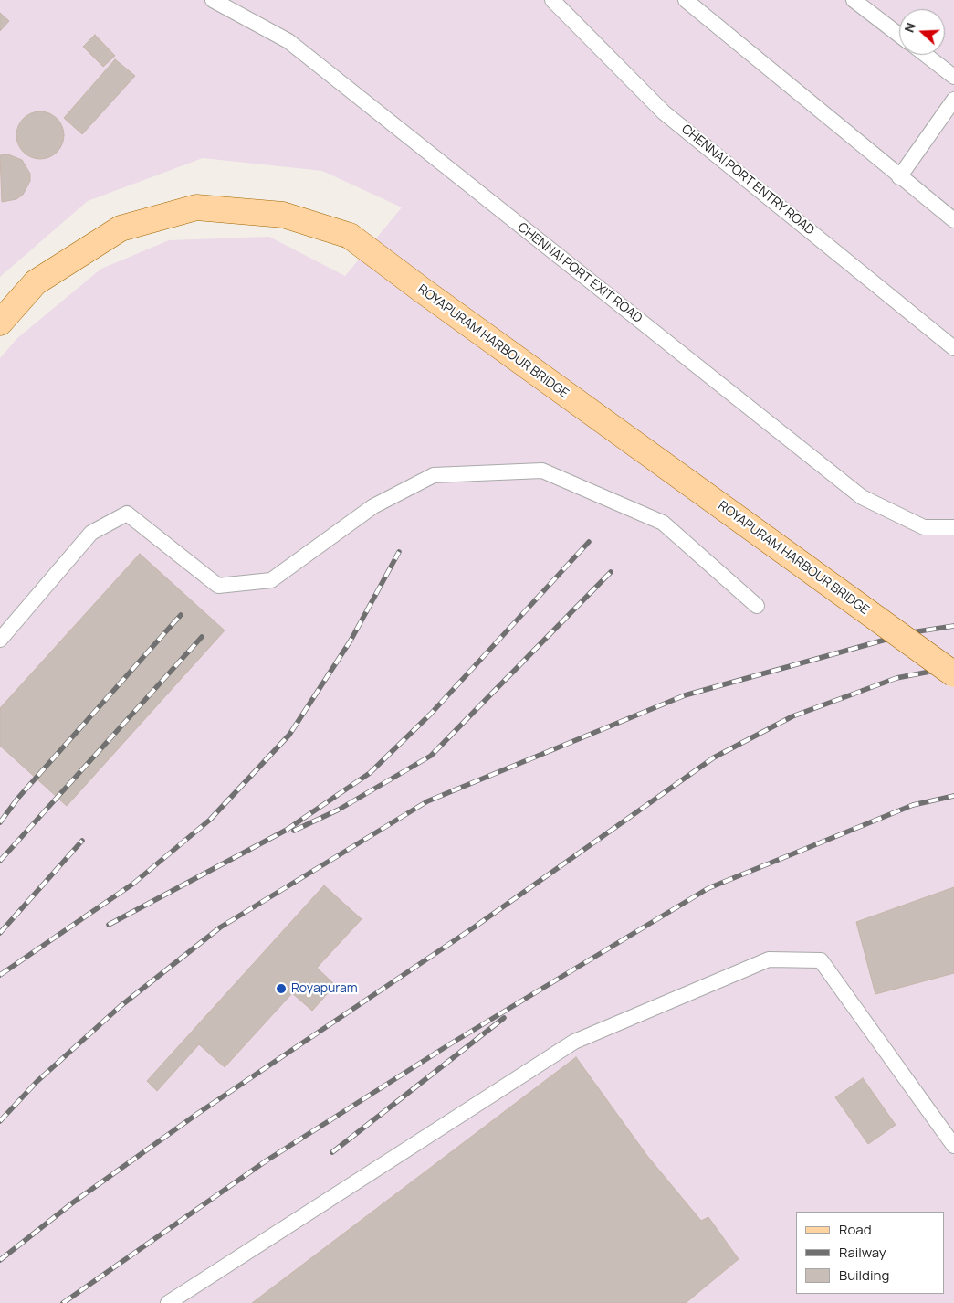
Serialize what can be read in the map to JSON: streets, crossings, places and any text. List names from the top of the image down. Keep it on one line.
{"streets":{"main road":["ROYAPURAM HARBOUR BRIDGE"],"lane":["CHENNAI PORT ENTRY ROAD","CHENNAI PORT EXIT ROAD"]},"places":["Royapuram"],"legend":["Road","Railway","Building"],"north":"left"}
